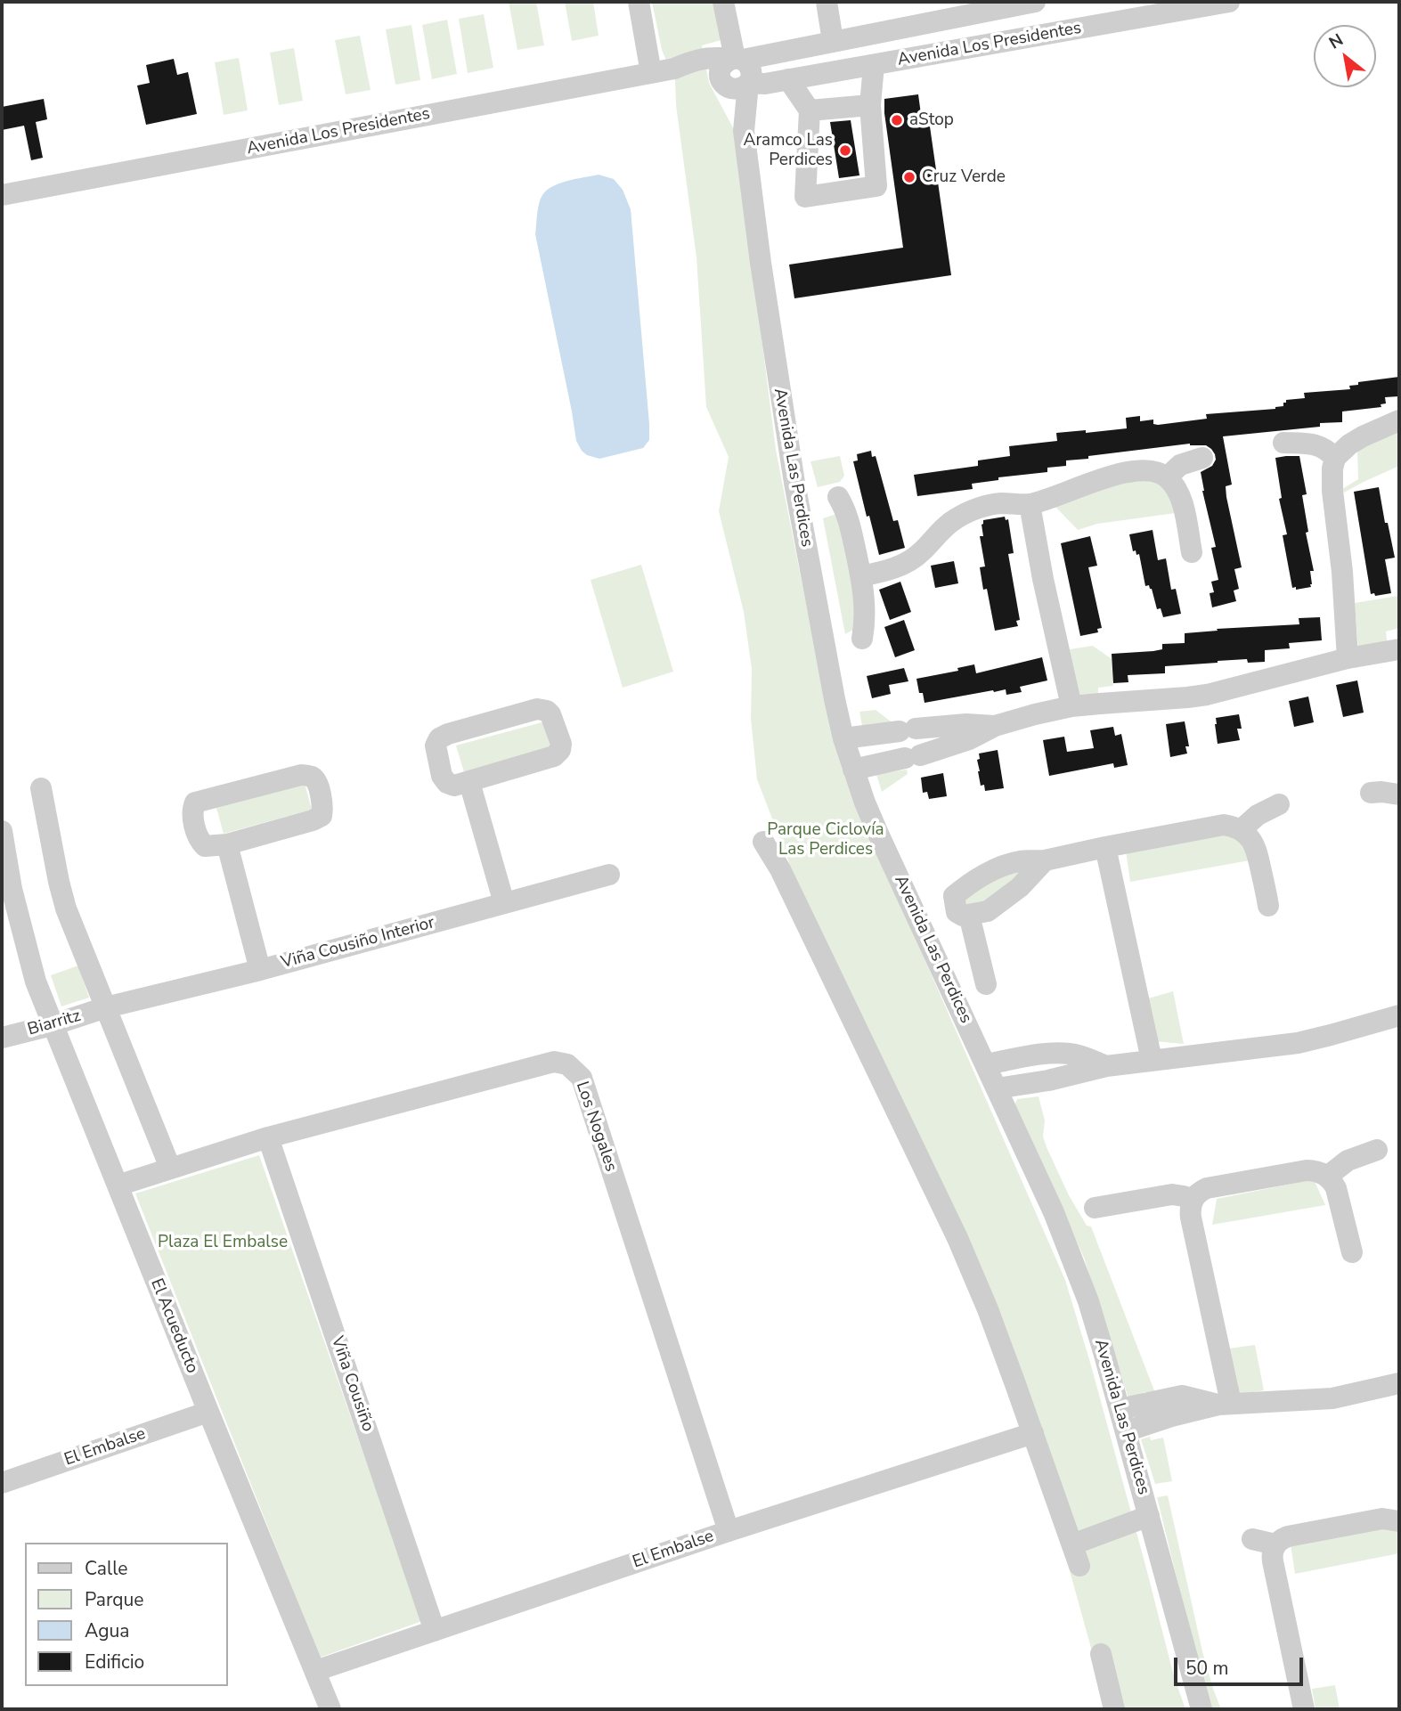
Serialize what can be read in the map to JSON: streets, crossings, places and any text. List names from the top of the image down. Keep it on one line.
{"streets":{"street":["Avenida Los Presidentes","Avenida Las Perdices","Viña Cousiño Interior","Biarritz","Los Nogales","El Acueducto","Viña Cousiño","El Embalse"]},"crossings":[["Avenida Los Presidentes","Avenida Las Perdices"],["Viña Cousiño Interior","Biarritz"],["Biarritz","El Acueducto"],["Los Nogales","El Acueducto"],["Los Nogales","Viña Cousiño"],["Los Nogales","El Embalse"],["El Acueducto","El Embalse"],["Viña Cousiño","El Embalse"]],"parks":["Parque Ciclovía Las Perdices","Plaza El Embalse"],"places":["aStop","Aramco Las Perdices","Cruz Verde"],"legend":["Calle","Parque","Agua","Edificio"],"scale_bar":"50 m","north":"top left"}
